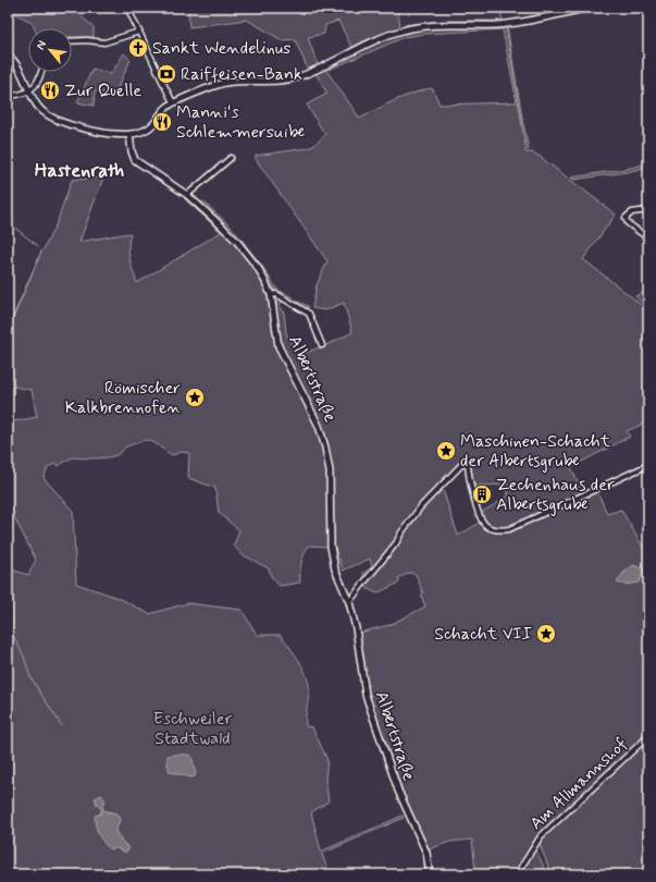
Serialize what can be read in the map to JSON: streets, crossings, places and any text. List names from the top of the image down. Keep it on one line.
{"streets":{"main road":["Albertstraße"],"street":["Am Allmannshof"]},"districts":["Hastenrath"],"parks":["Eschweiler Stadtwald"],"places":{"church":["Sankt Wendelinus"],"bank":["Raiffeisen-Bank"],"restaurant":["Zur Quelle","Manni's Schlemmersuibe"],"place":["Römischer Kalkbrennofen","Maschinen-Schacht der Albertsgrube","Schacht VII"],"building":["Zechenhaus der Albertsgrube"]},"north":"top left"}
